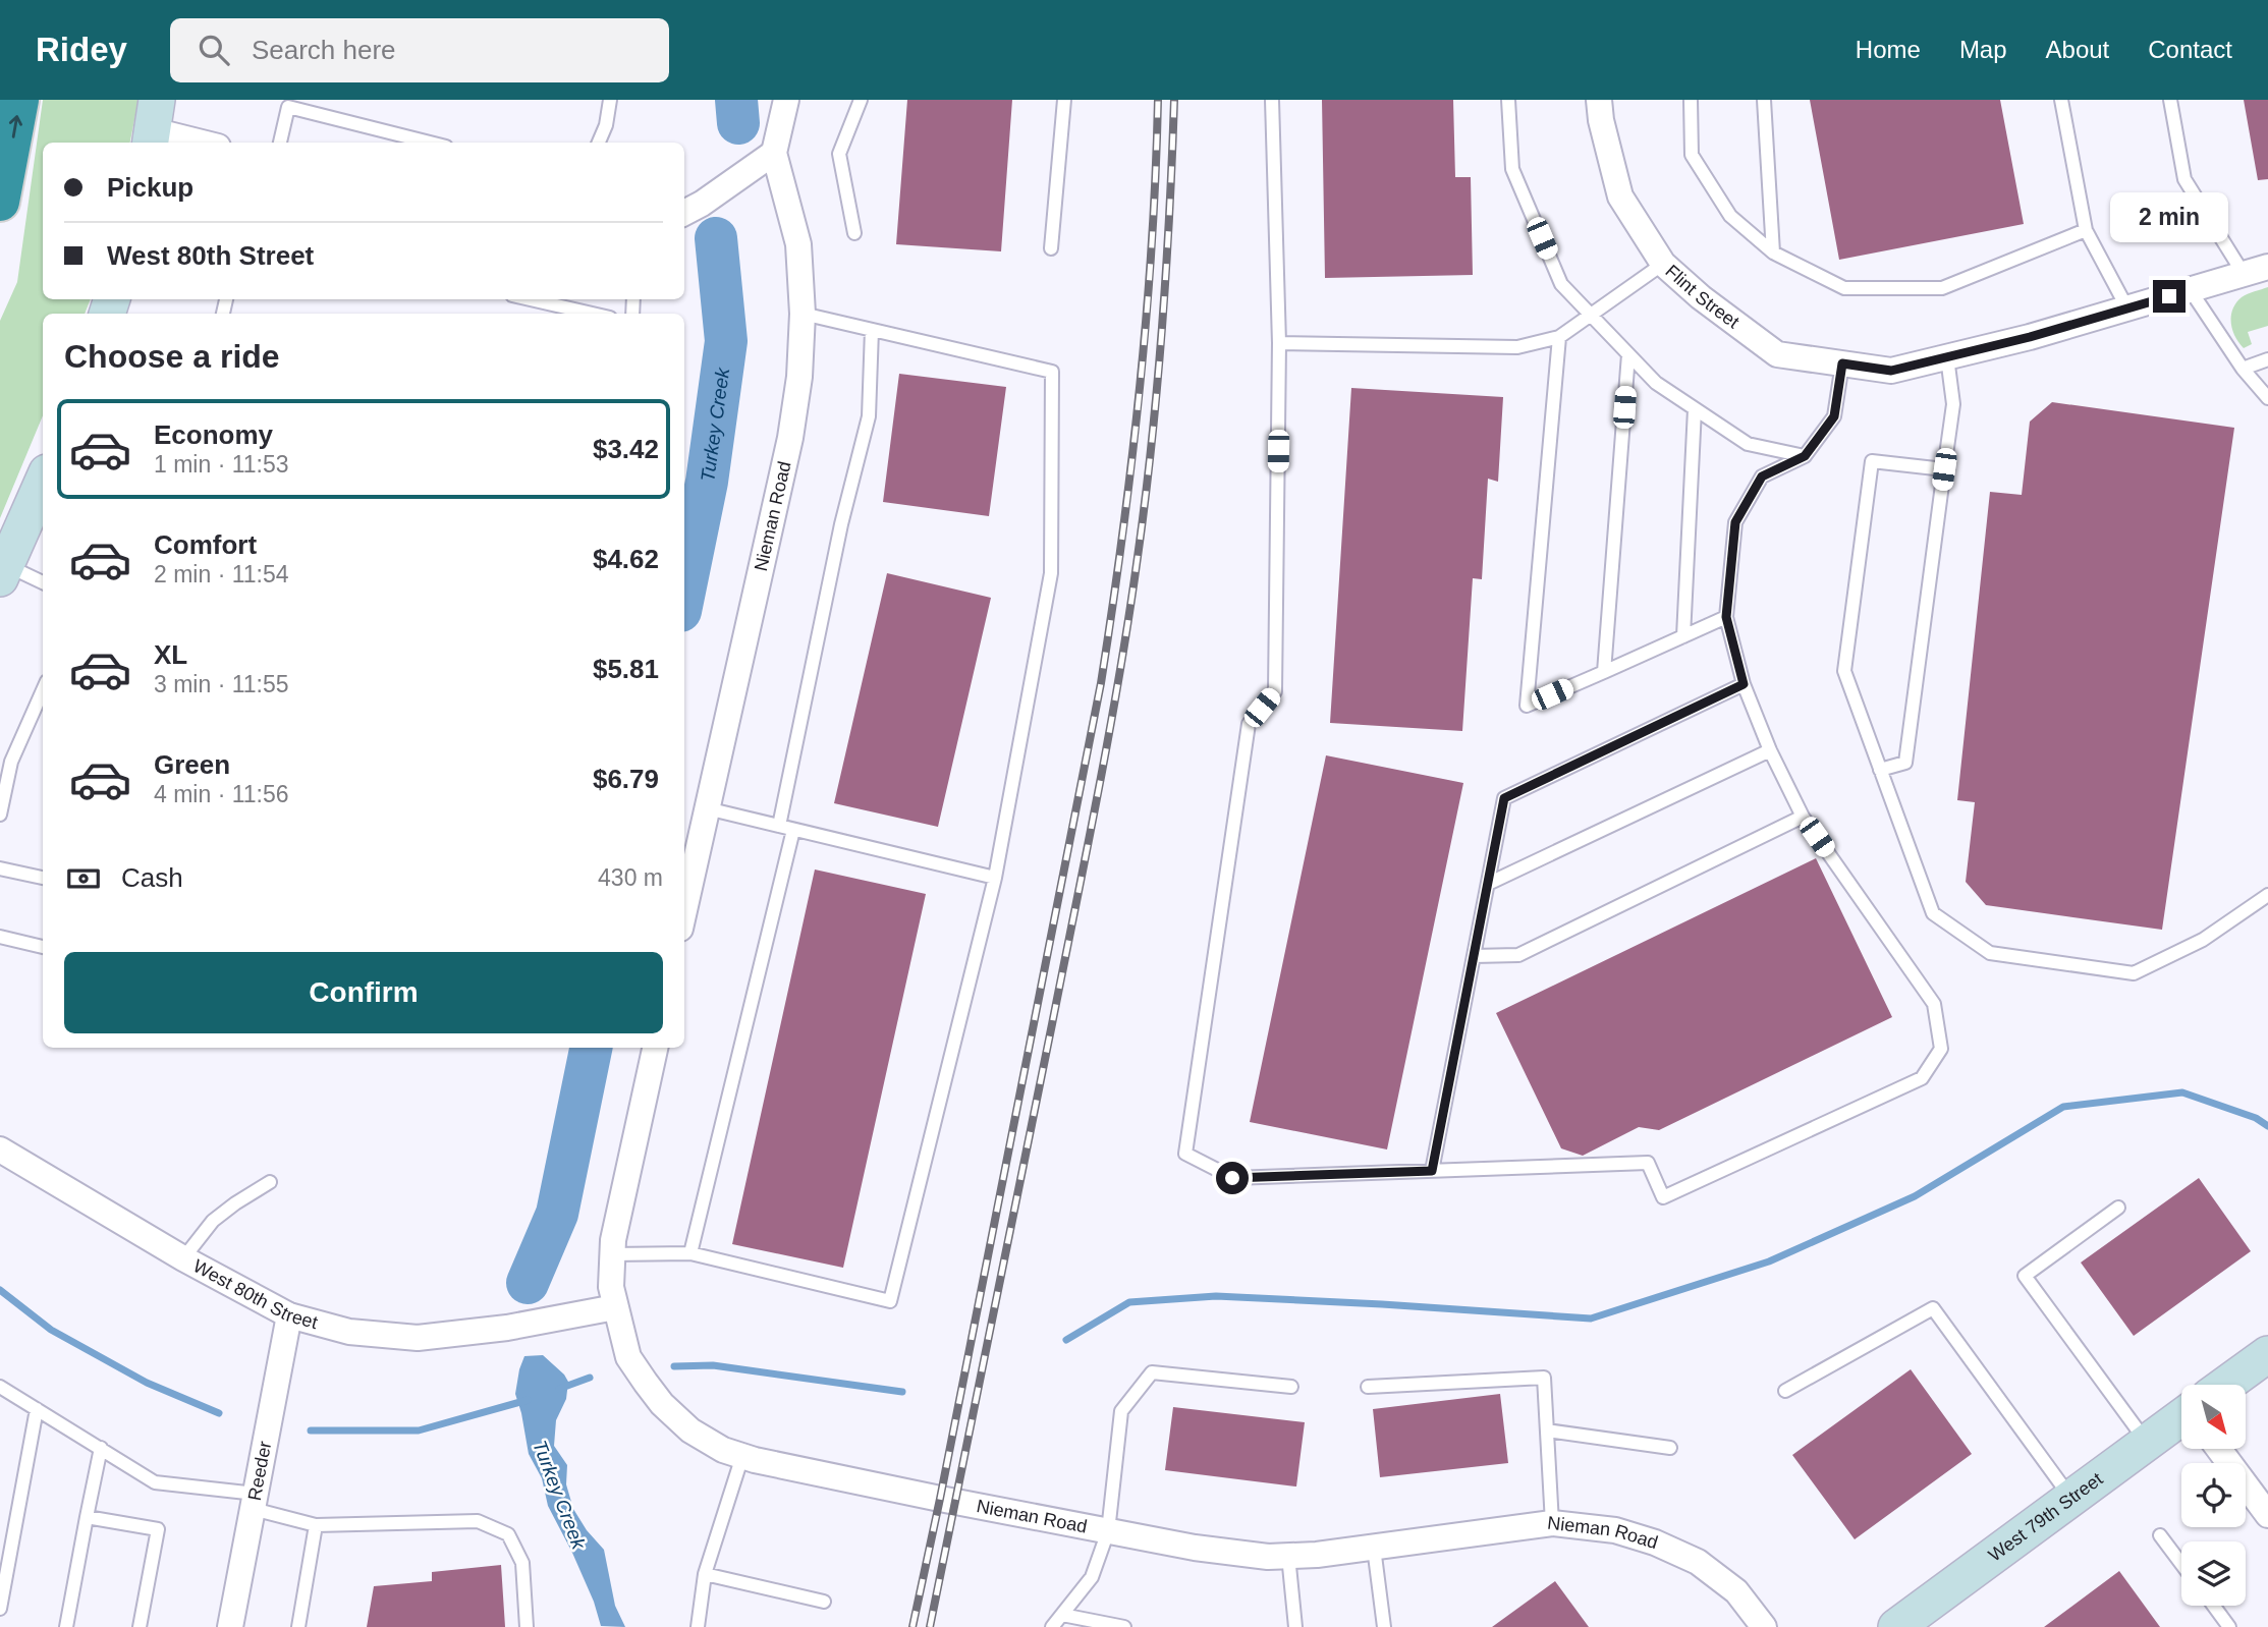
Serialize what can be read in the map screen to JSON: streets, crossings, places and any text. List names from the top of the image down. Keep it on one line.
{"streets":{"street":["Flint Street","Nieman Road","West 80th Street","Reeder","West 79th Street"]},"crossings":[["Nieman Road","West 80th Street"],["West 80th Street","Reeder"]],"water":["Turkey Creek"],"north":"bottom right","page":{"header":"Ridey","search":"Search here","nav":["Home","Map","About","Contact"],"banner":["Pickup","West 80th Street"],"bubble":"2 min","heading":"Choose a ride","list":[{"name":"Economy","note":"1 min · 11:53","value":"$3.42"},{"name":"Comfort","note":"2 min · 11:54","value":"$4.62"},{"name":"XL","note":"3 min · 11:55","value":"$5.81"},{"name":"Green","note":"4 min · 11:56","value":"$6.79"}],"pay":["Cash","430 m"],"buttons":"Confirm"}}
